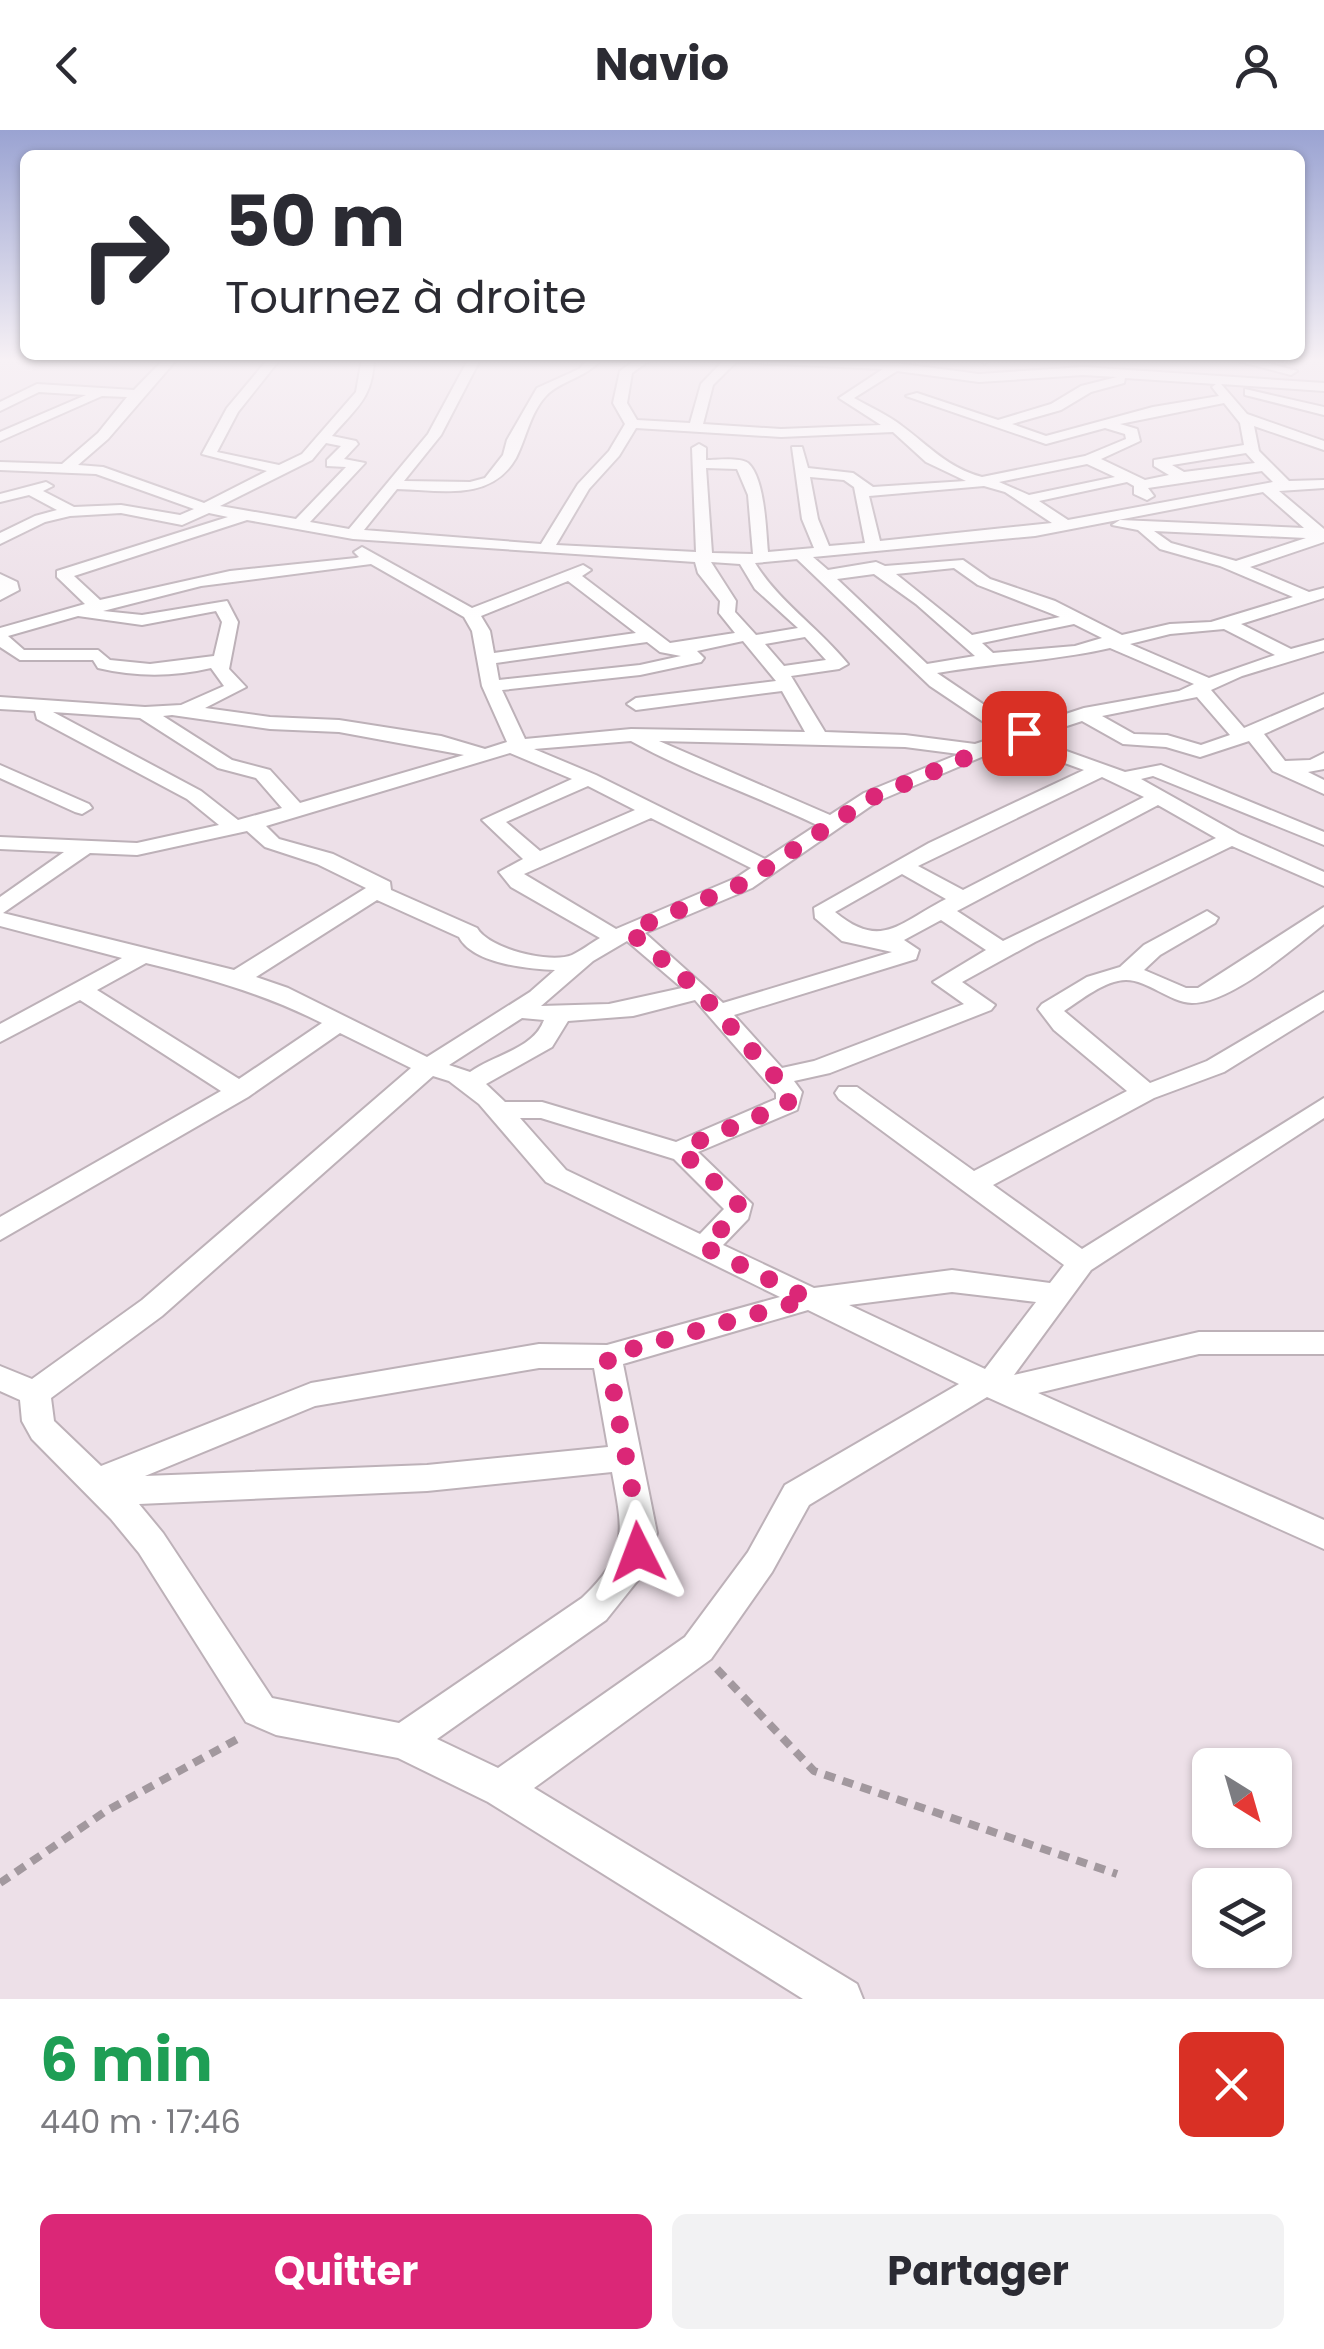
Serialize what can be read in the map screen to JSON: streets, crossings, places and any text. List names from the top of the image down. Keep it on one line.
{"north":"bottom right","page":{"header":"Navio","turn":["50 m","Tournez à droite"],"heading":["6 min","440 m · 17:46"],"buttons":["Quitter","Partager"]}}
